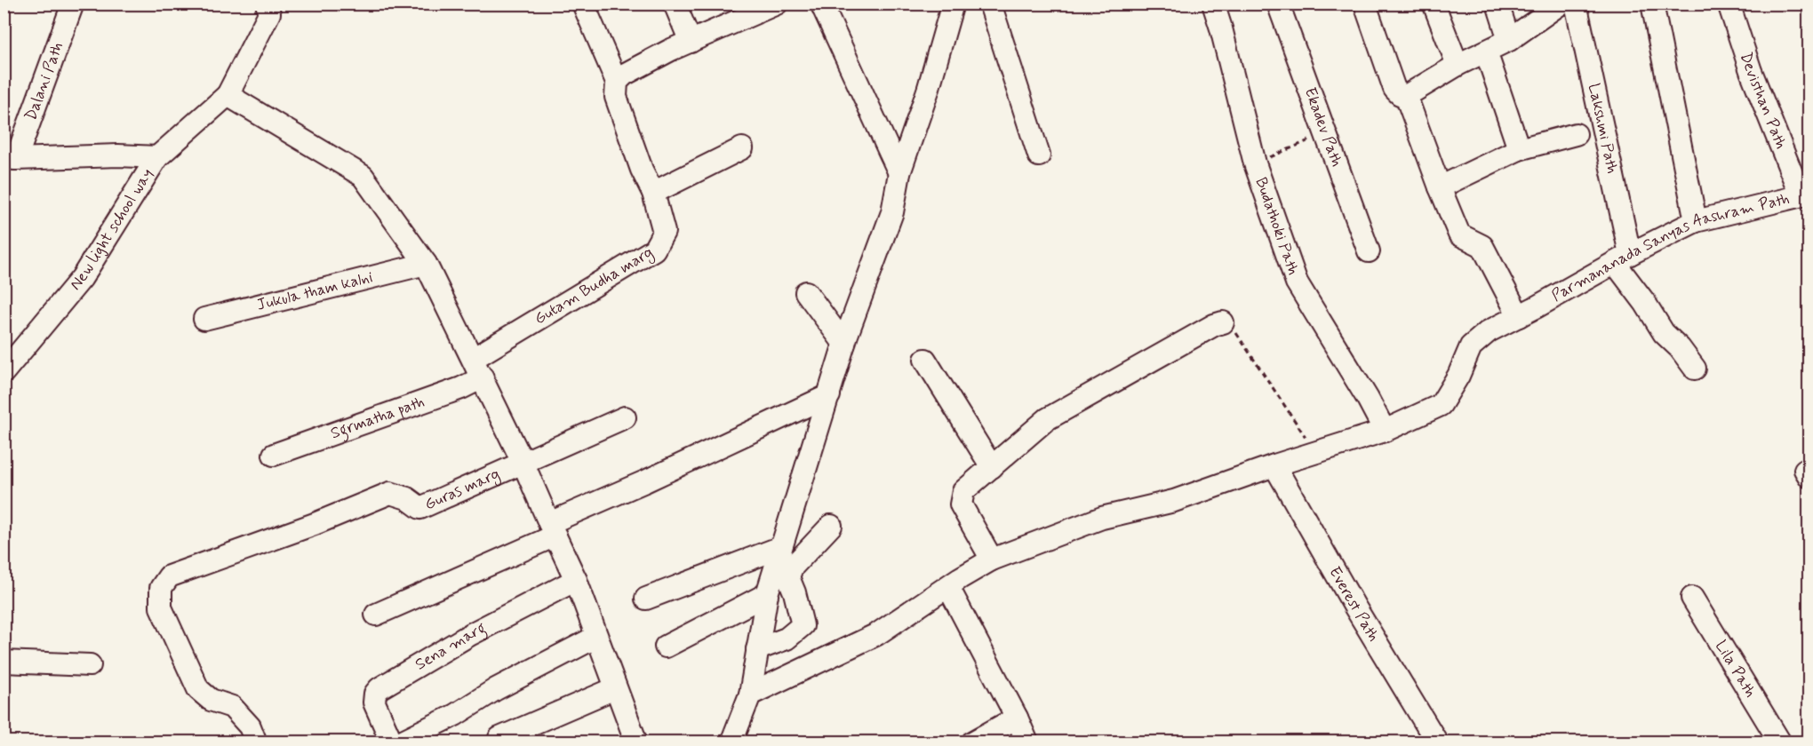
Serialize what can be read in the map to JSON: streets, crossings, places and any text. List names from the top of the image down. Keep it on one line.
{"streets":{"street":["Dalani Path","Devisthan Path","Ekadev Path","Lakshmi Path","Budathoki Path","New light school way","Parmananada Sanyas Aashram Path","Gutam Budha marg","Jukula tham kalni","Sgrmatha path","Guras marg","Everest Path","Sena marg","Lila Path"]},"crossings":[["Devisthan Path","Parmananada Sanyas Aashram Path"],["Lakshmi Path","Parmananada Sanyas Aashram Path"],["Budathoki Path","Parmananada Sanyas Aashram Path"],["Parmananada Sanyas Aashram Path","Everest Path"]]}
